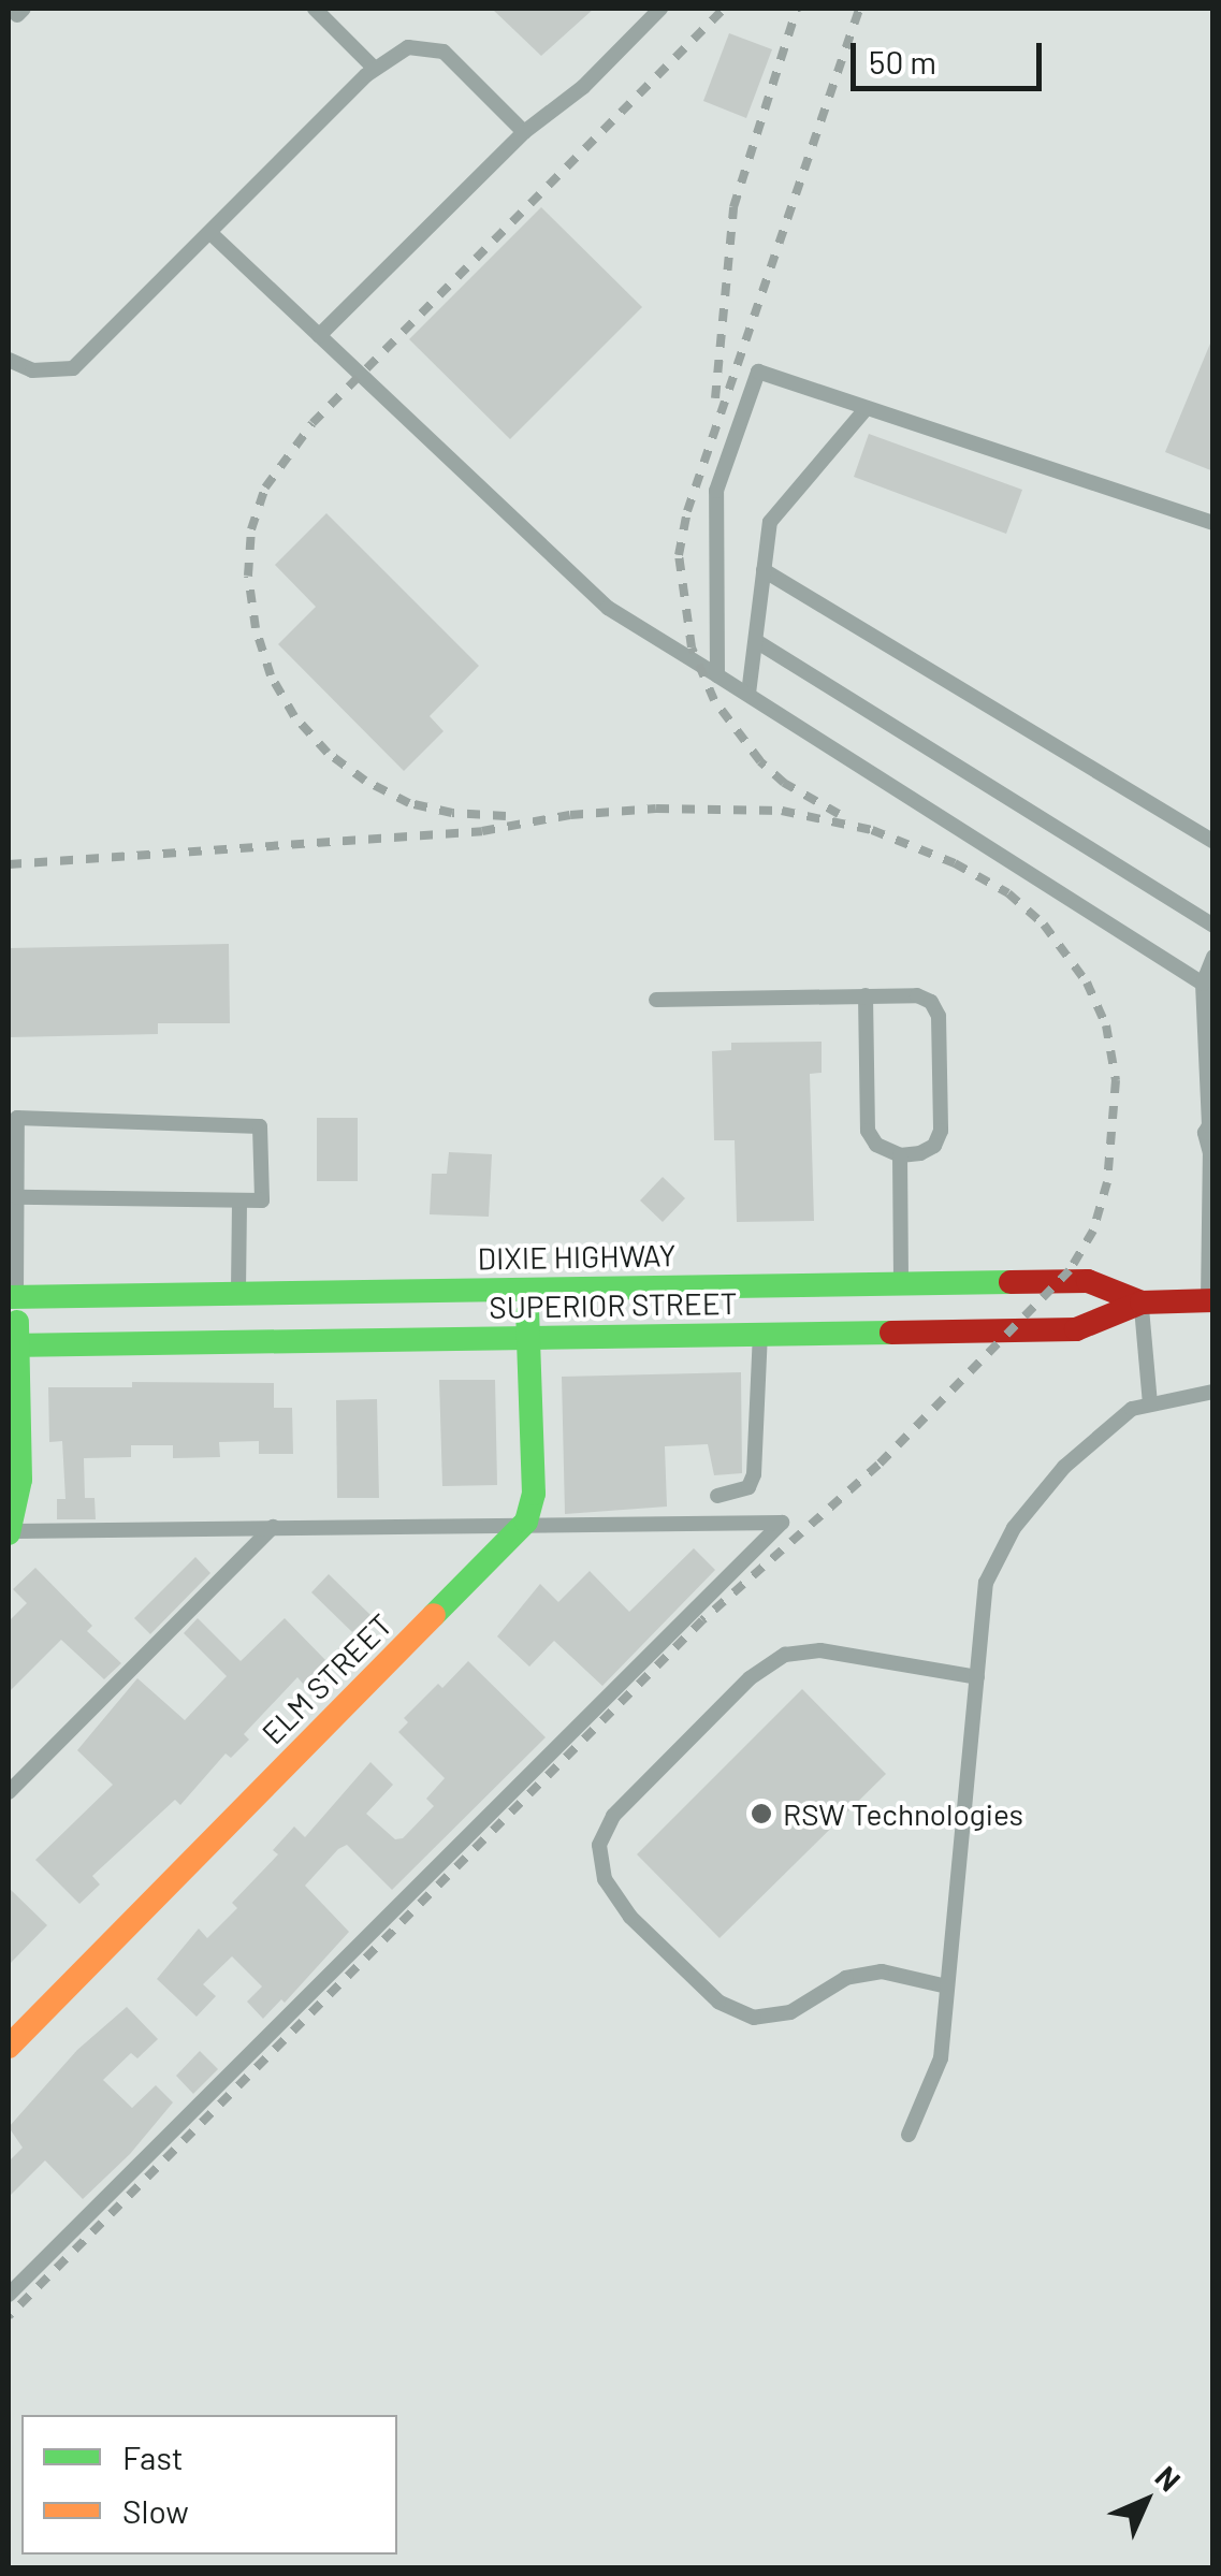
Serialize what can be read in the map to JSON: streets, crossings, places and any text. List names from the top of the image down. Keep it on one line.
{"streets":{"main road":["DIXIE HIGHWAY","SUPERIOR STREET","ELM STREET"]},"crossings":[["DIXIE HIGHWAY","SUPERIOR STREET"]],"places":["RSW Technologies"],"legend":["Fast","Slow"],"scale_bar":"50 m","north":"top right"}
